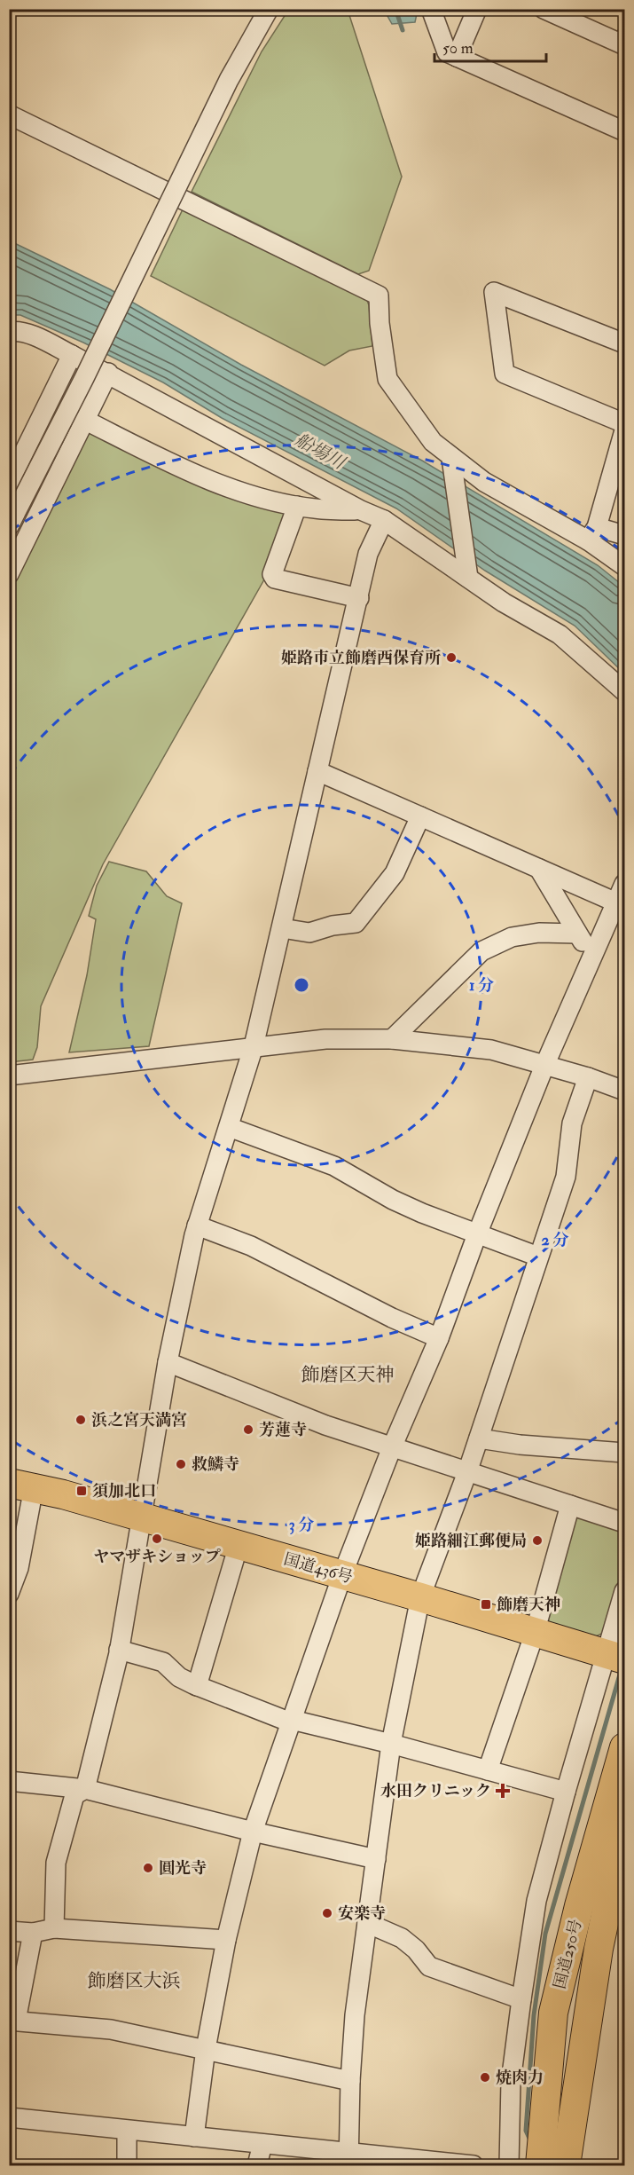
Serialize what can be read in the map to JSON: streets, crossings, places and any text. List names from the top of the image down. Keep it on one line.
{"streets":{"highway":["国道436号","国道250号"]},"districts":["飾磨区天神","飾磨区大浜"],"water":["船場川"],"places":{"other":["姫路市立飾磨西保育所","浜之宮天満宮","芳蓮寺","救鱗寺","ヤマザキショップ","姫路細江郵便局","圓光寺","安楽寺","焼肉力"],"transit":["須加北口","飾磨天神"],"health":["水田クリニック"]},"scale_bar":"50 m","rings":["1 分","2 分","3 分"]}
